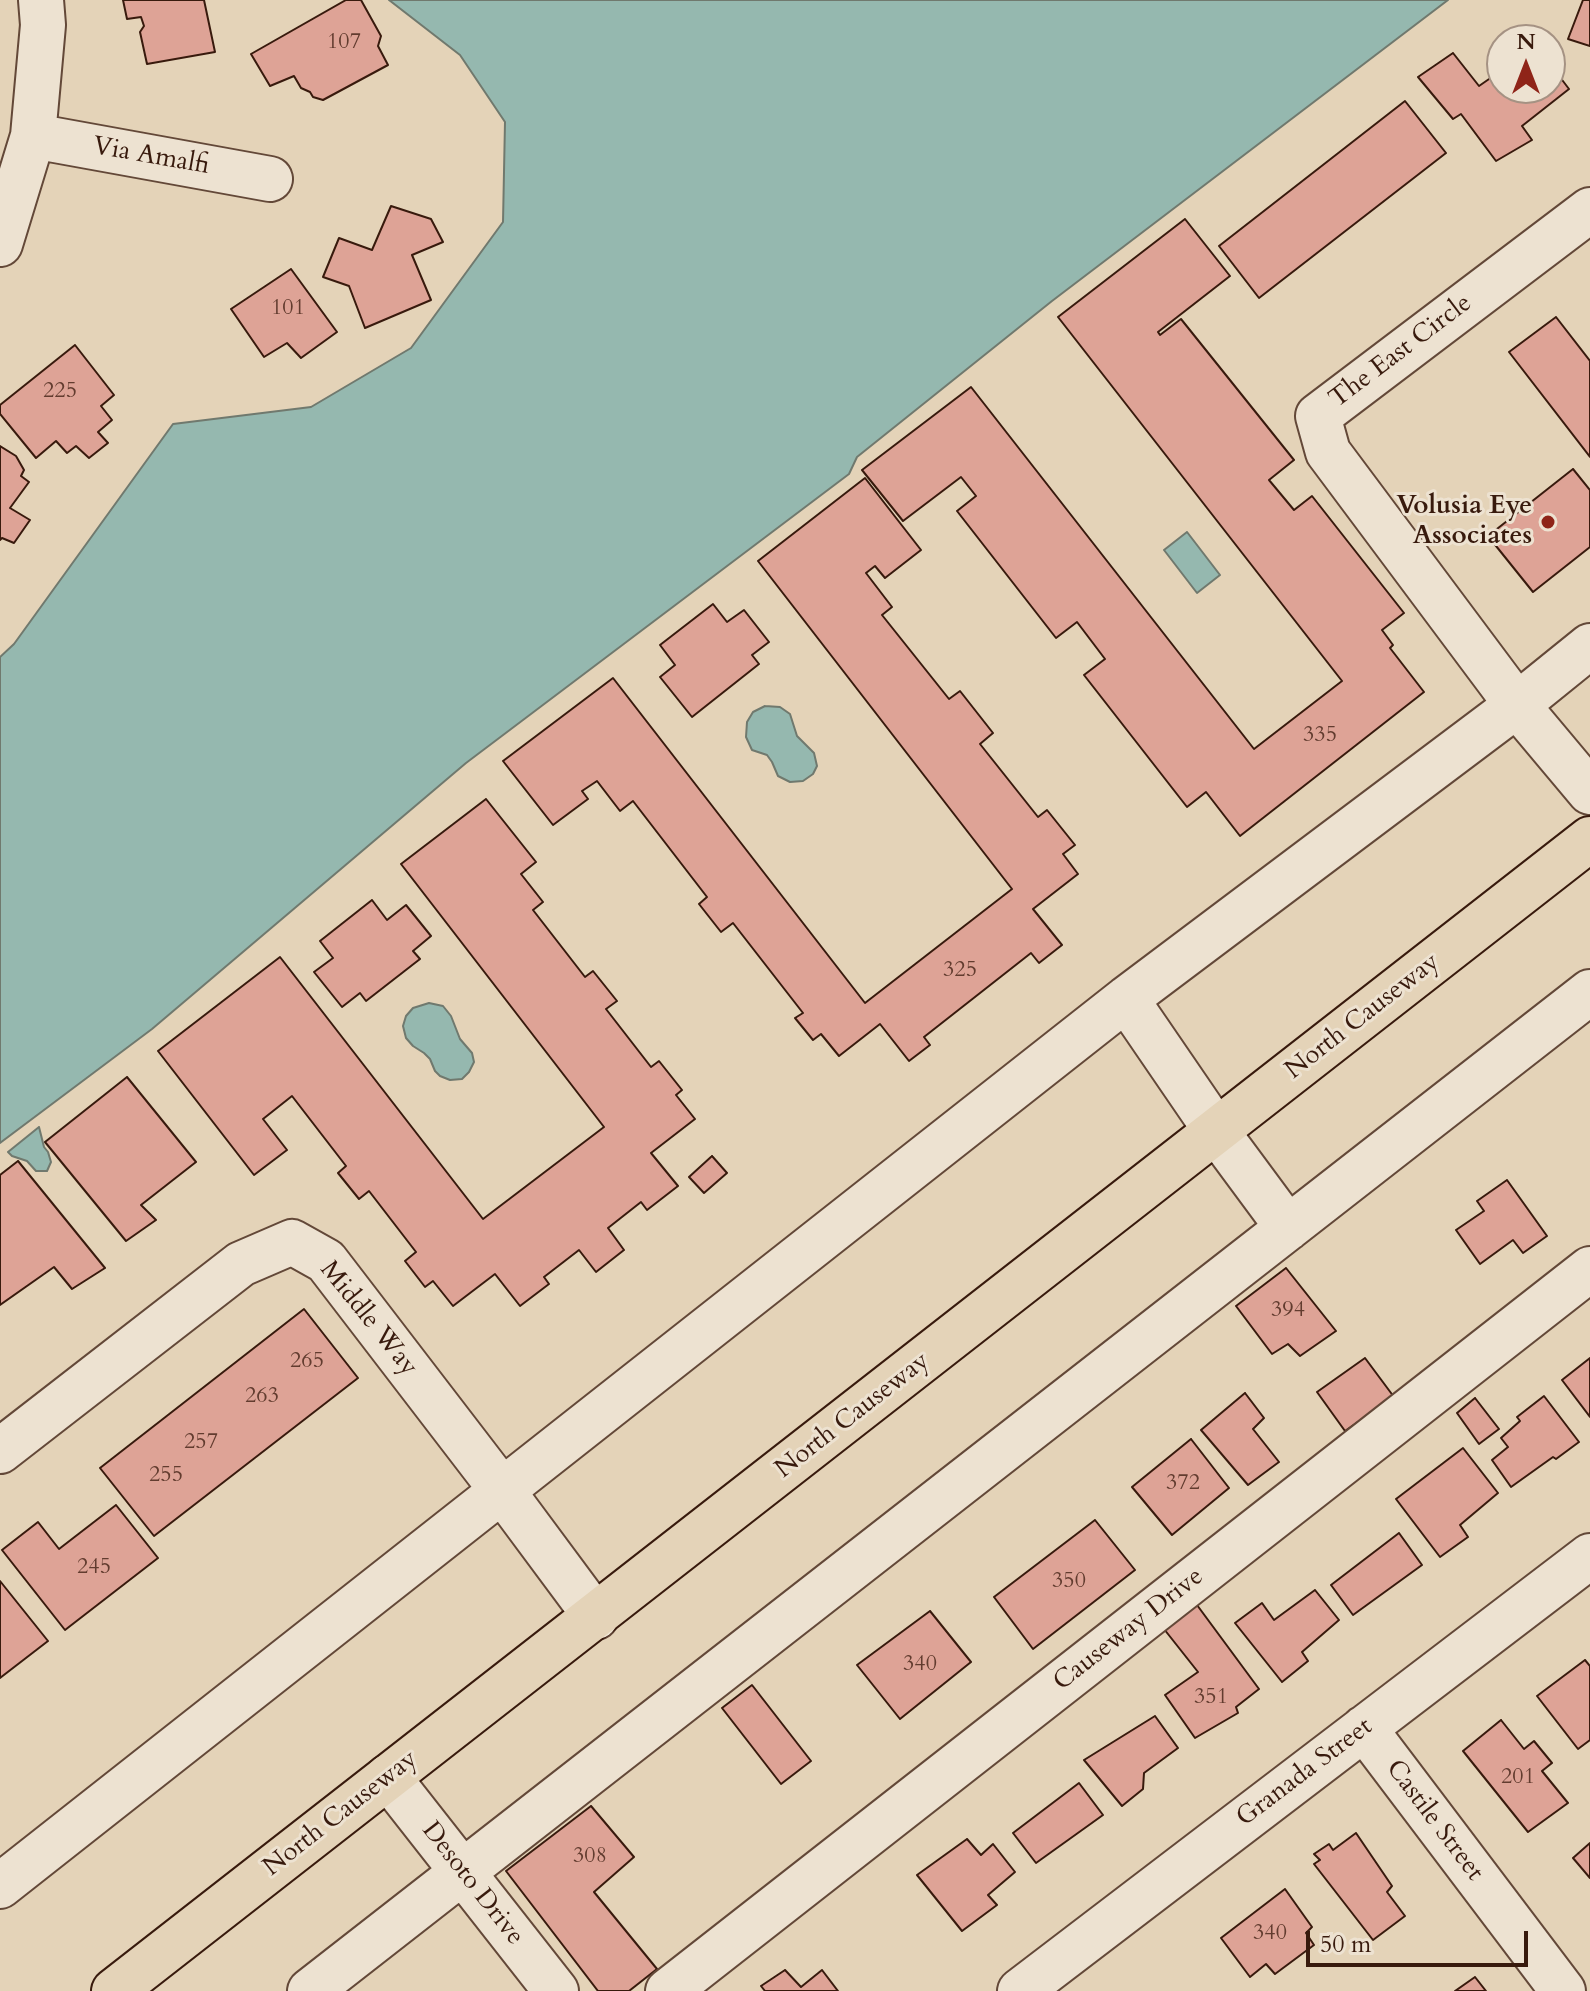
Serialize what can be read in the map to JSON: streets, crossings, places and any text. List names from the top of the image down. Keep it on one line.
{"streets":{"main road":["North Causeway"],"street":["Via Amalfi","The East Circle","Middle Way","Causeway Drive","Granada Street","Castile Street","Desoto Drive"]},"crossings":[["North Causeway","Middle Way"],["North Causeway","Desoto Drive"],["Granada Street","Castile Street"]],"places":["Volusia Eye Associates"],"house_numbers":["107","101","225","335","325","394","265","263","257","255","372","245","350","340","351","201","308","340"],"scale_bar":"50 m","north":"top"}
